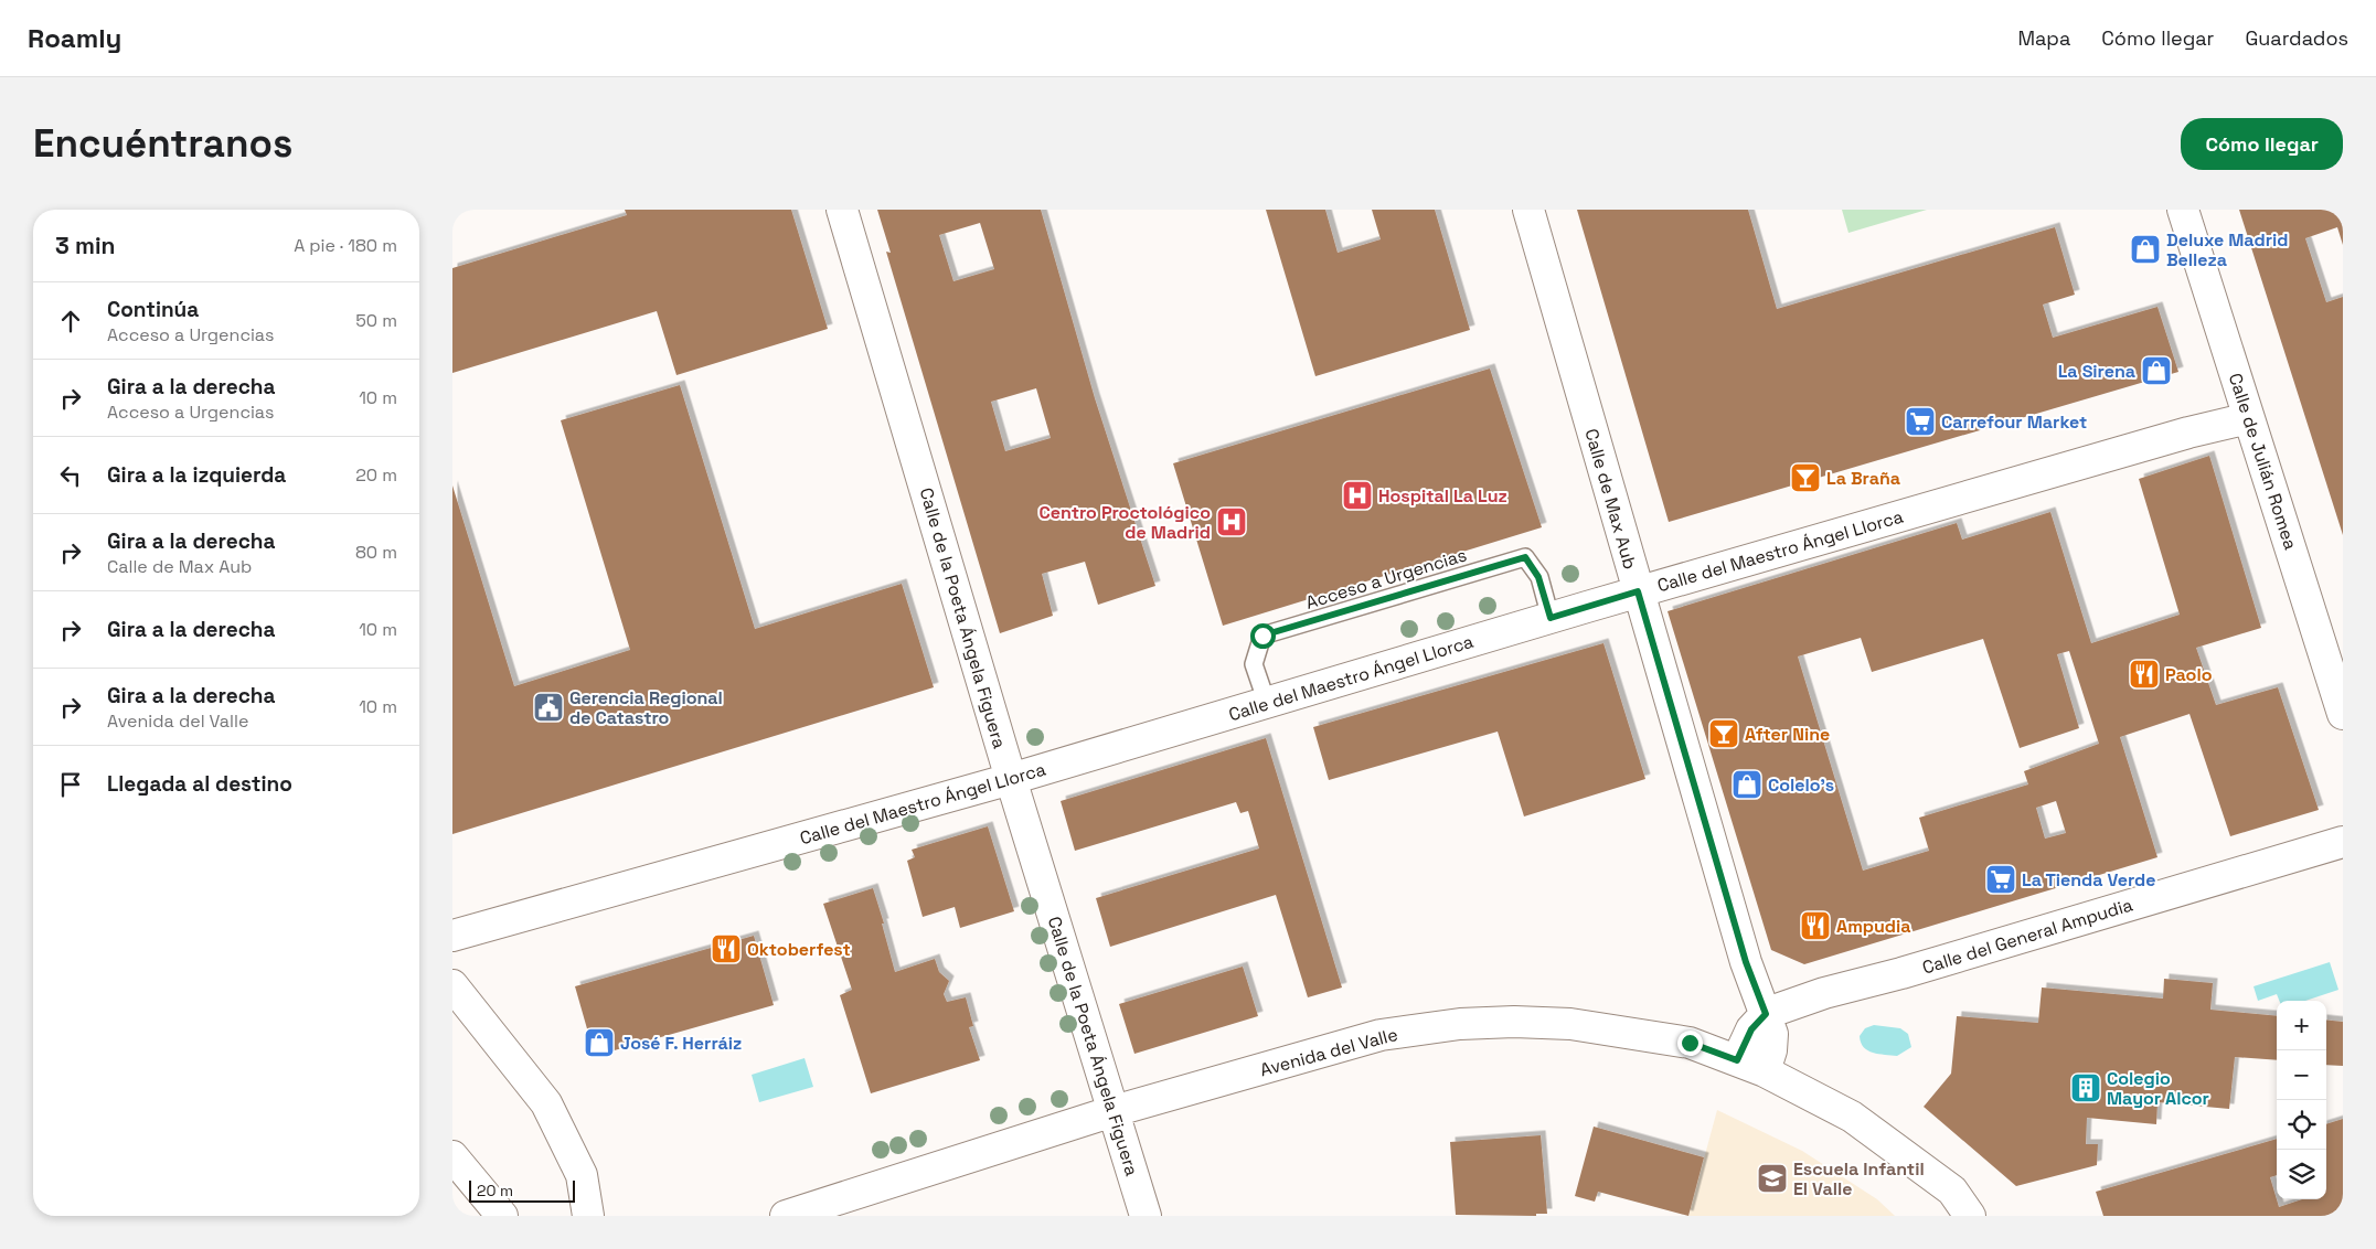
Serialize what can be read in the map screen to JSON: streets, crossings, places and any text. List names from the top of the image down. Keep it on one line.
{"streets":{"street":["Calle de Julián Romea","Calle de Max Aub","Calle del Maestro Ángel Llorca","Calle de la Poeta Ángela Figuera","Calle del General Ampudia","Avenida del Valle"],"lane":["Acceso a Urgencias"]},"crossings":[["Calle de Julián Romea","Calle del Maestro Ángel Llorca"],["Calle de Max Aub","Calle del Maestro Ángel Llorca"],["Calle de Max Aub","Calle del General Ampudia"],["Calle de Max Aub","Avenida del Valle"],["Calle del Maestro Ángel Llorca","Acceso a Urgencias"],["Calle del Maestro Ángel Llorca","Calle de la Poeta Ángela Figuera"],["Calle de la Poeta Ángela Figuera","Avenida del Valle"]],"places":{"shop":["Deluxe Madrid Belleza","La Sirena","Colelo's","José F. Herráiz"],"supermarket":["Carrefour Market","La Tienda Verde"],"bar":["La Braña","After Nine"],"hospital":["Hospital La Luz","Centro Proctológico de Madrid"],"restaurant":["Paolo","Ampudia","Oktoberfest"],"public building":["Gerencia Regional de Catastro"],"building":["Colegio Mayor Alcor"],"school or university":["Escuela Infantil El Valle"]},"scale_bar":"20 m","page":{"header":"Roamly","nav":["Mapa","Cómo llegar","Guardados"],"buttons":"Cómo llegar","title":"Encuéntranos","heading":["3 min","A pie · 180 m"],"list":[["Continúa","Acceso a Urgencias","50 m"],["Gira a la derecha","Acceso a Urgencias","10 m"],["Gira a la izquierda","20 m"],["Gira a la derecha","Calle de Max Aub","80 m"],["Gira a la derecha","10 m"],["Gira a la derecha","Avenida del Valle","10 m"],"Llegada al destino"],"map_buttons":["+","−"],"scale":"20 m"}}
